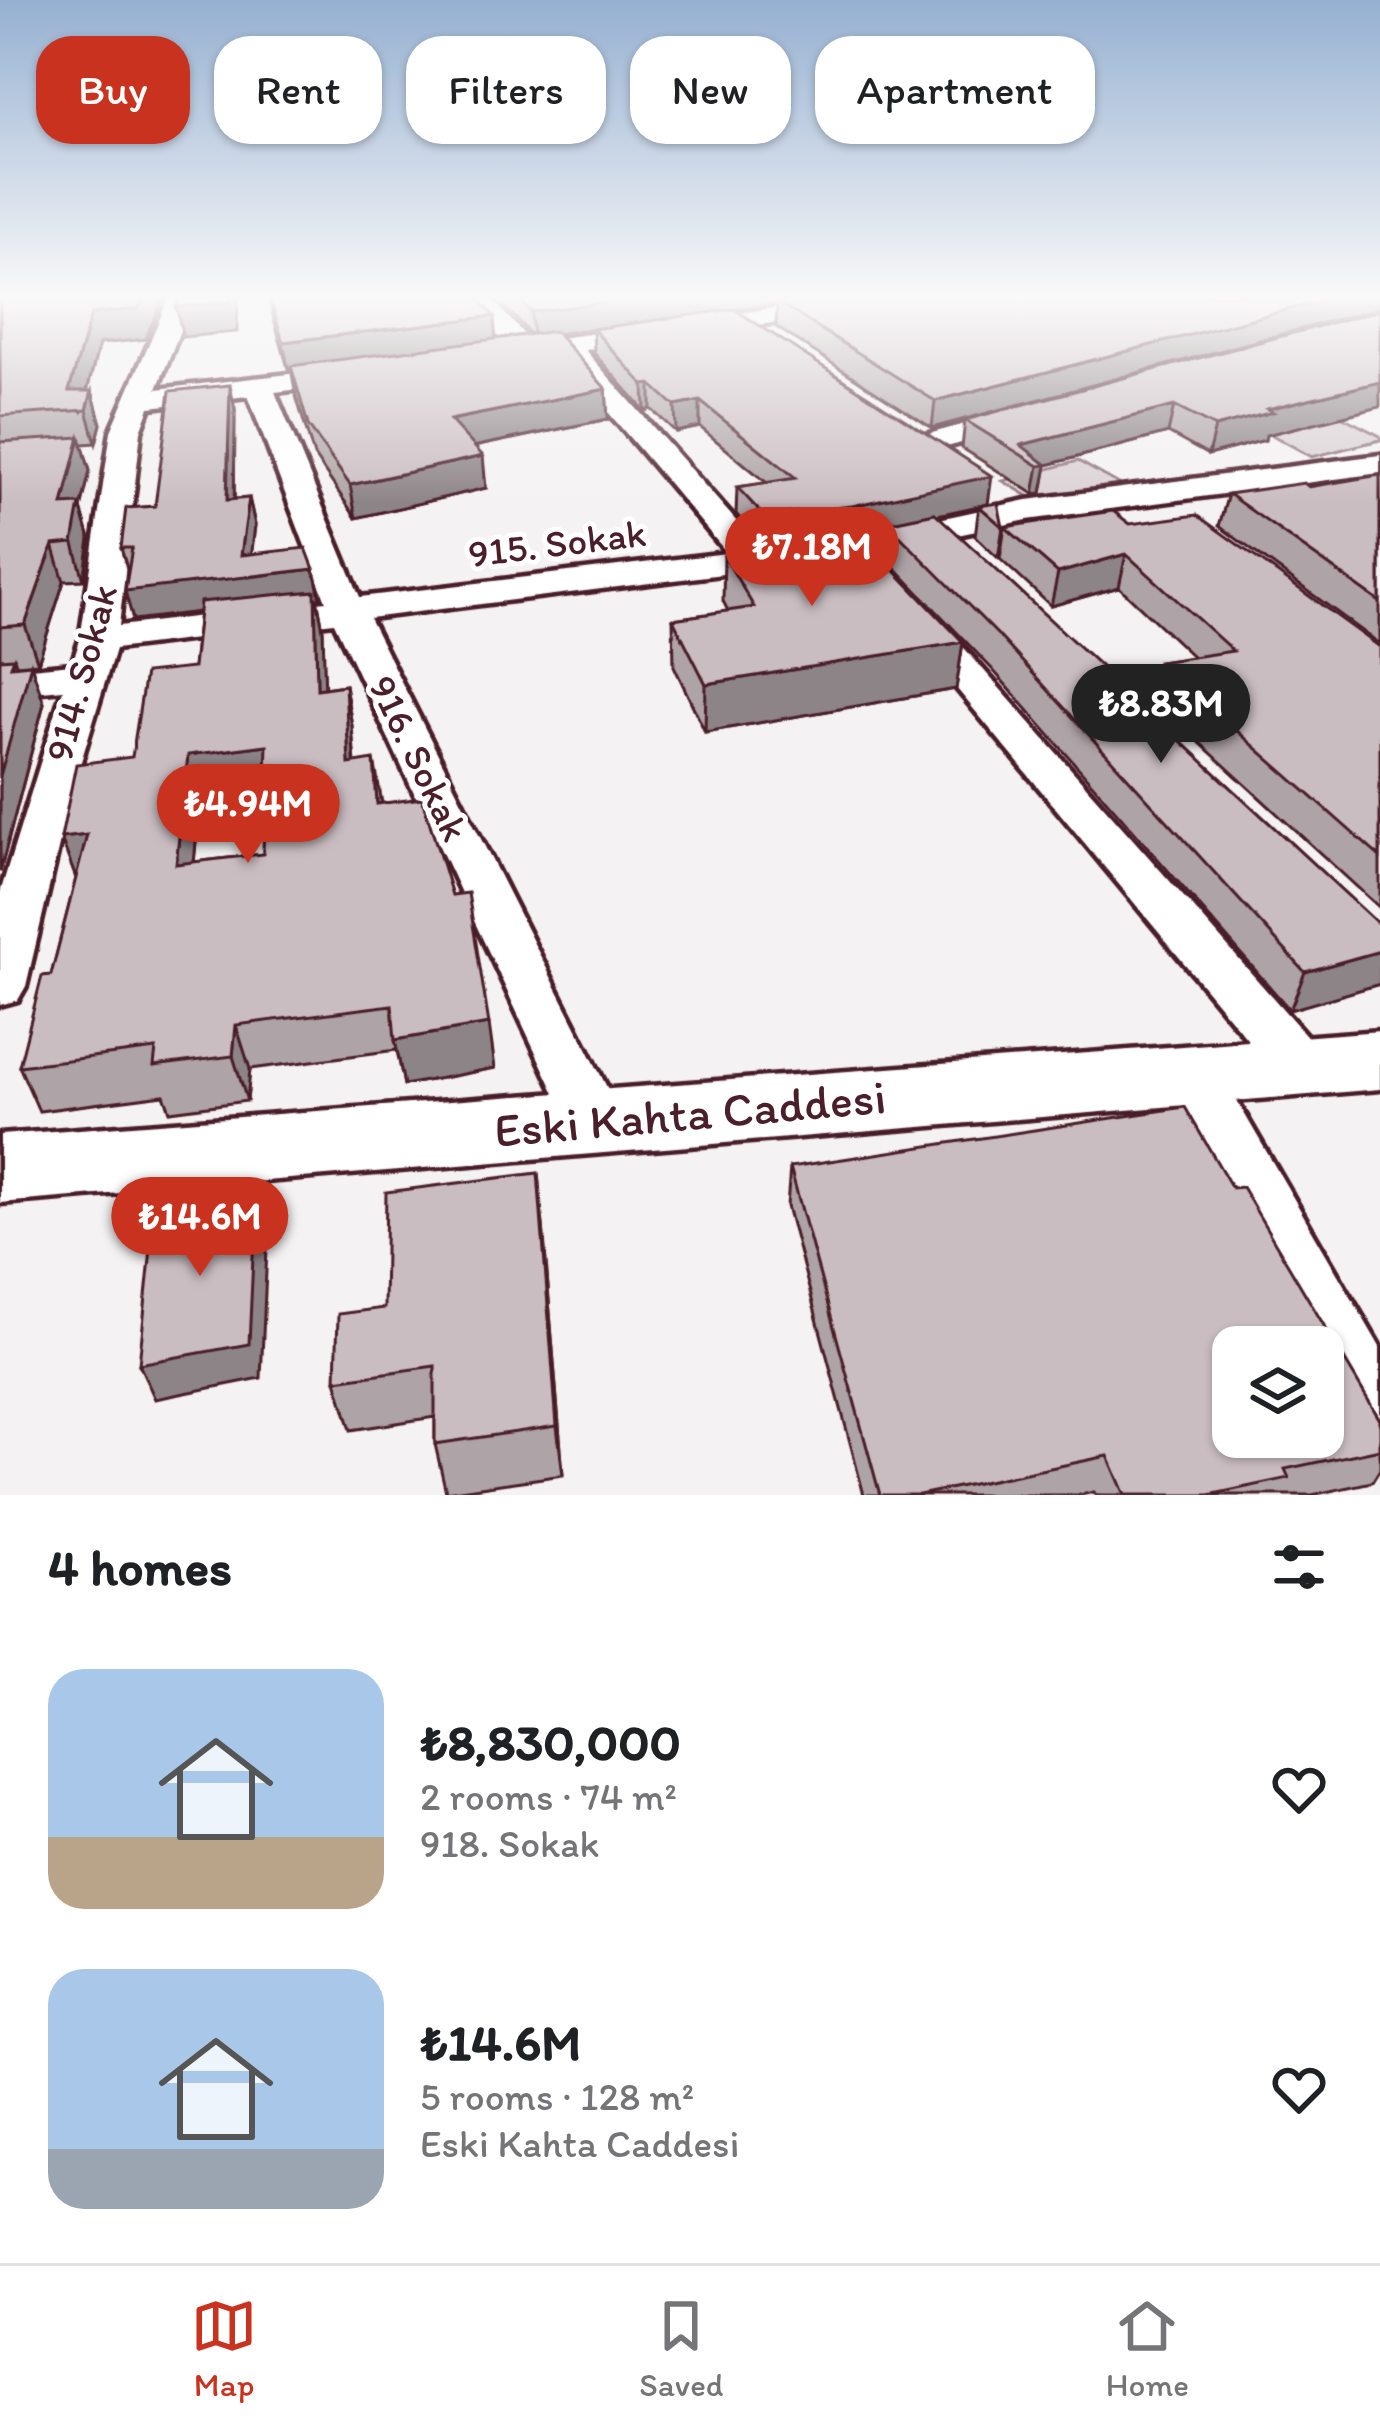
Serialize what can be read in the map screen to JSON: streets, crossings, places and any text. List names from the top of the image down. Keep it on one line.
{"streets":{"main road":["Eski Kahta Caddesi"],"street":["915. Sokak","914. Sokak","916. Sokak"]},"crossings":[["915. Sokak","914. Sokak"],["915. Sokak","916. Sokak"],["916. Sokak","Eski Kahta Caddesi"]],"page":{"chip":["Buy","Rent","Filters","New","Apartment"],"price":["₺7.18M","₺8.83M","₺4.94M","₺14.6M"],"heading":"4 homes","list":[{"name":"₺8,830,000","note":"2 rooms · 74 m² · 918. Sokak"},{"name":"₺14.6M","note":"5 rooms · 128 m² · Eski Kahta Caddesi"}],"tabs":["Map","Saved","Home"]}}
